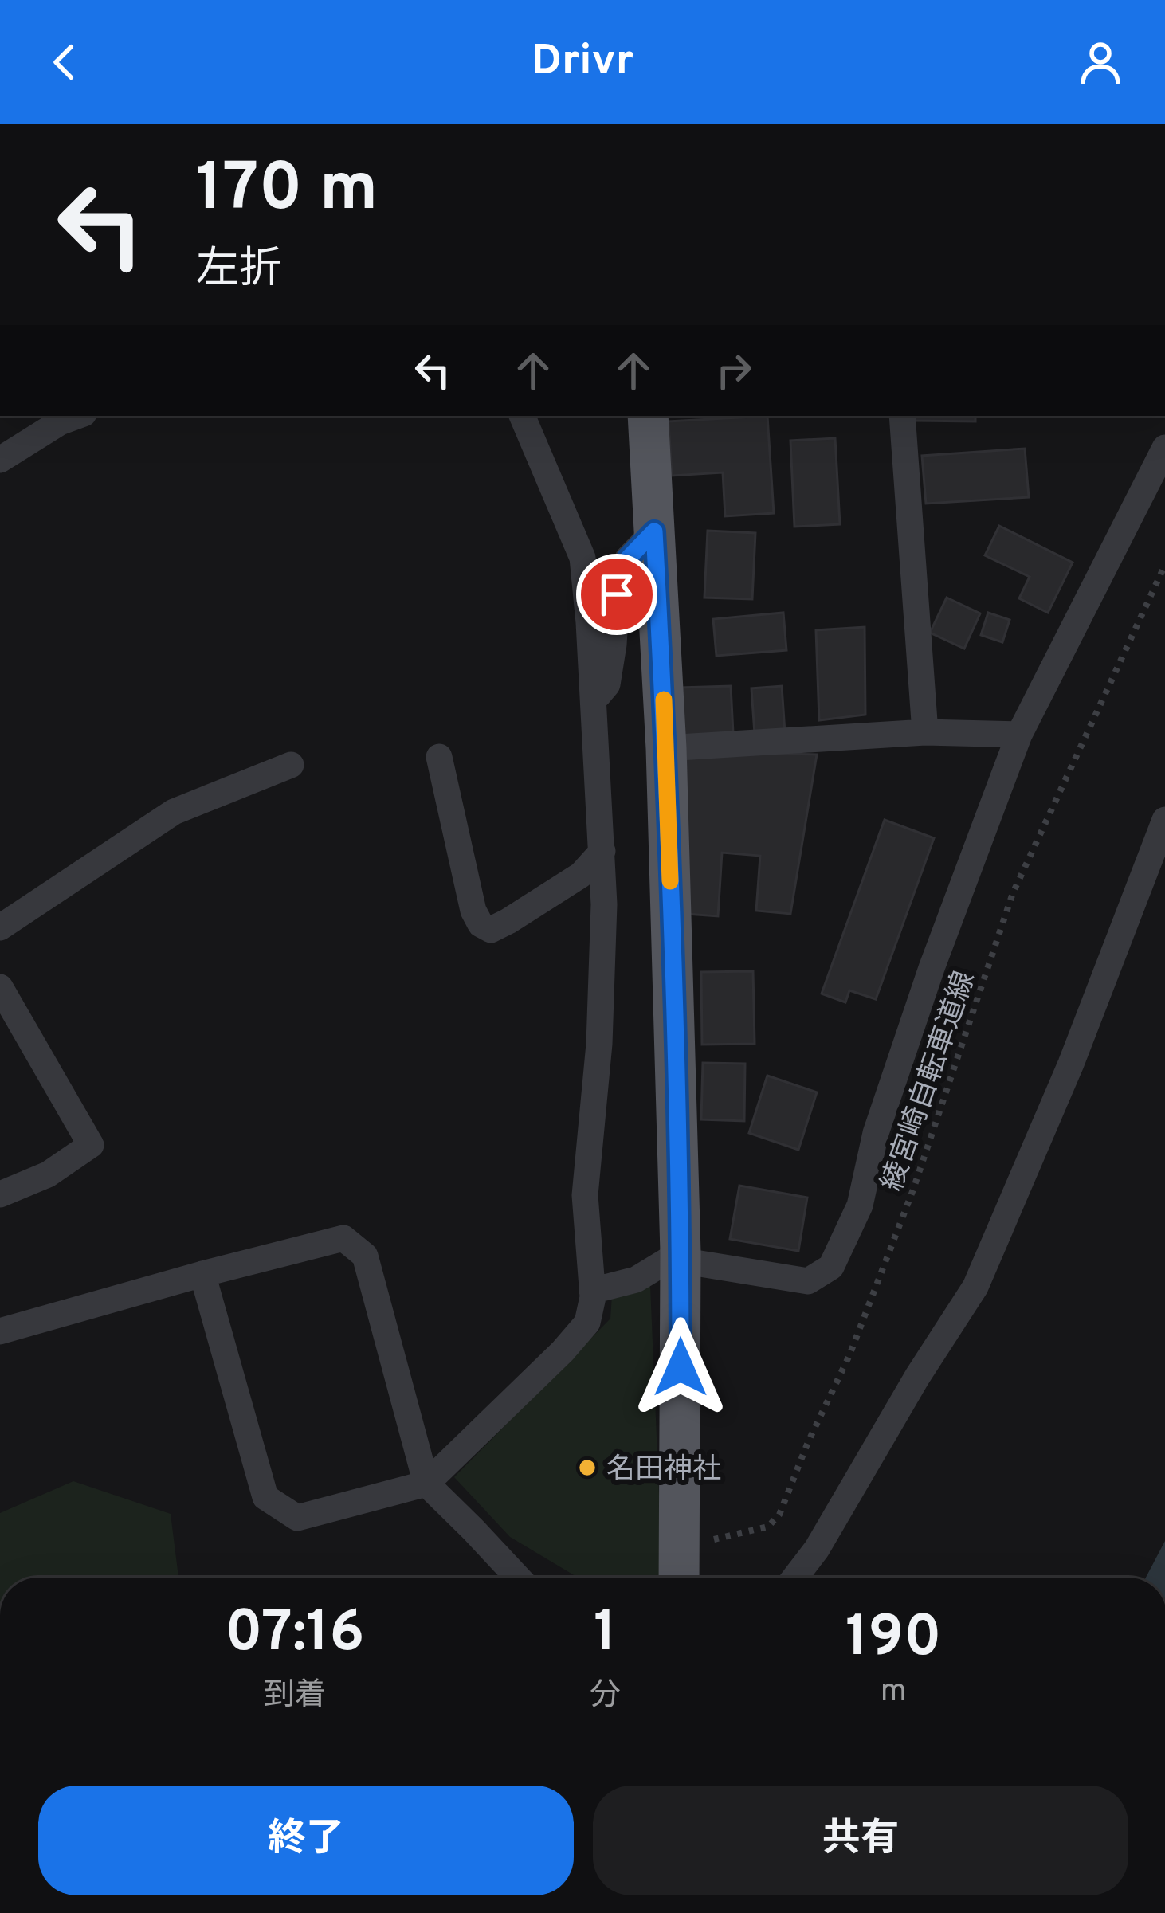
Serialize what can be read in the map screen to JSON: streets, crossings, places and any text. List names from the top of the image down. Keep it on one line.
{"streets":{"path":["綾宮崎自転車道線"]},"places":["名田神社"],"page":{"header":"Drivr","turn":["170 m","左折"],"eta":["07:16","到着","1","分","190","m"],"buttons":["終了","共有"]}}
